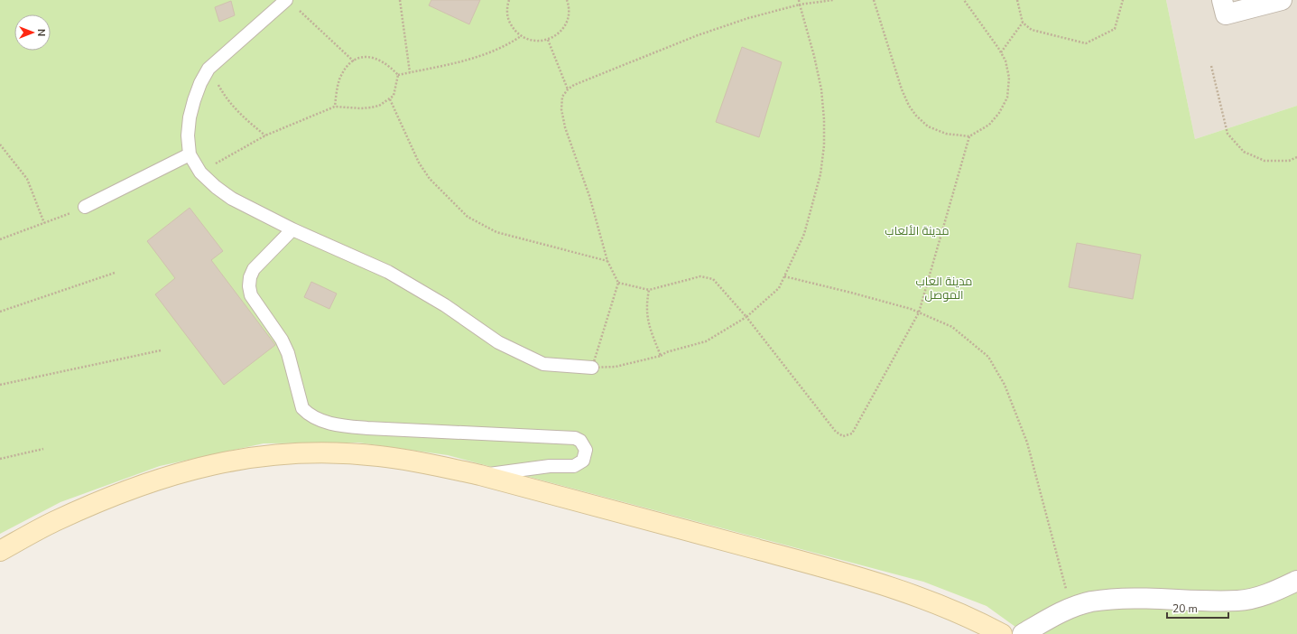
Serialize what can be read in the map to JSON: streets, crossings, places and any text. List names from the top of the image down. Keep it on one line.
{"parks":["مدينة الألعاب","مدينة العاب الموصل"],"scale_bar":"20 m","north":"right"}
